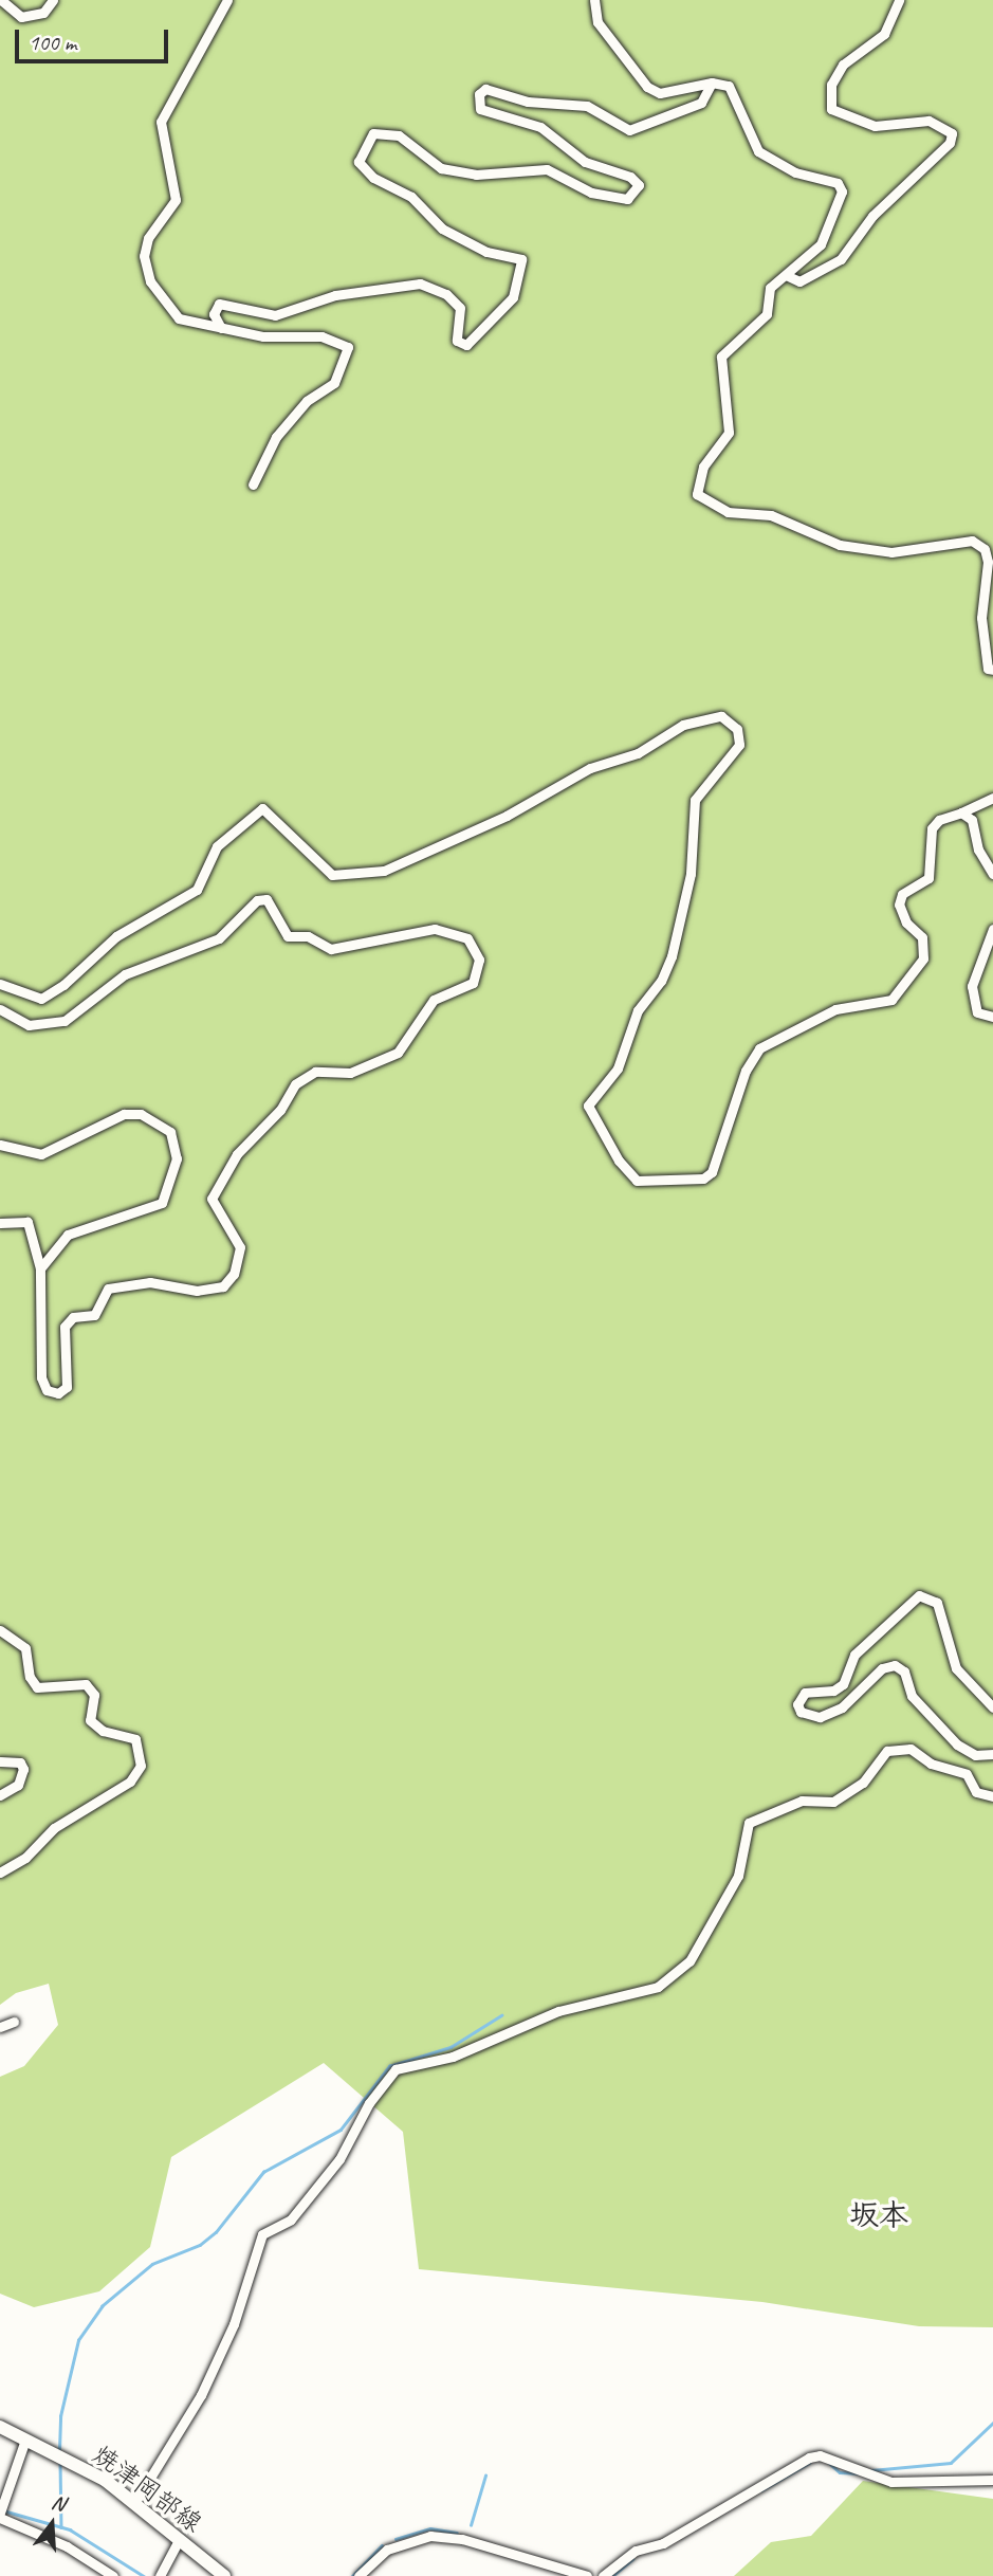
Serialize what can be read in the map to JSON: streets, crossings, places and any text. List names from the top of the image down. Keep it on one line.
{"streets":{"main road":["焼津岡部線"]},"districts":["坂本"],"scale_bar":"100 m","north":"top"}
